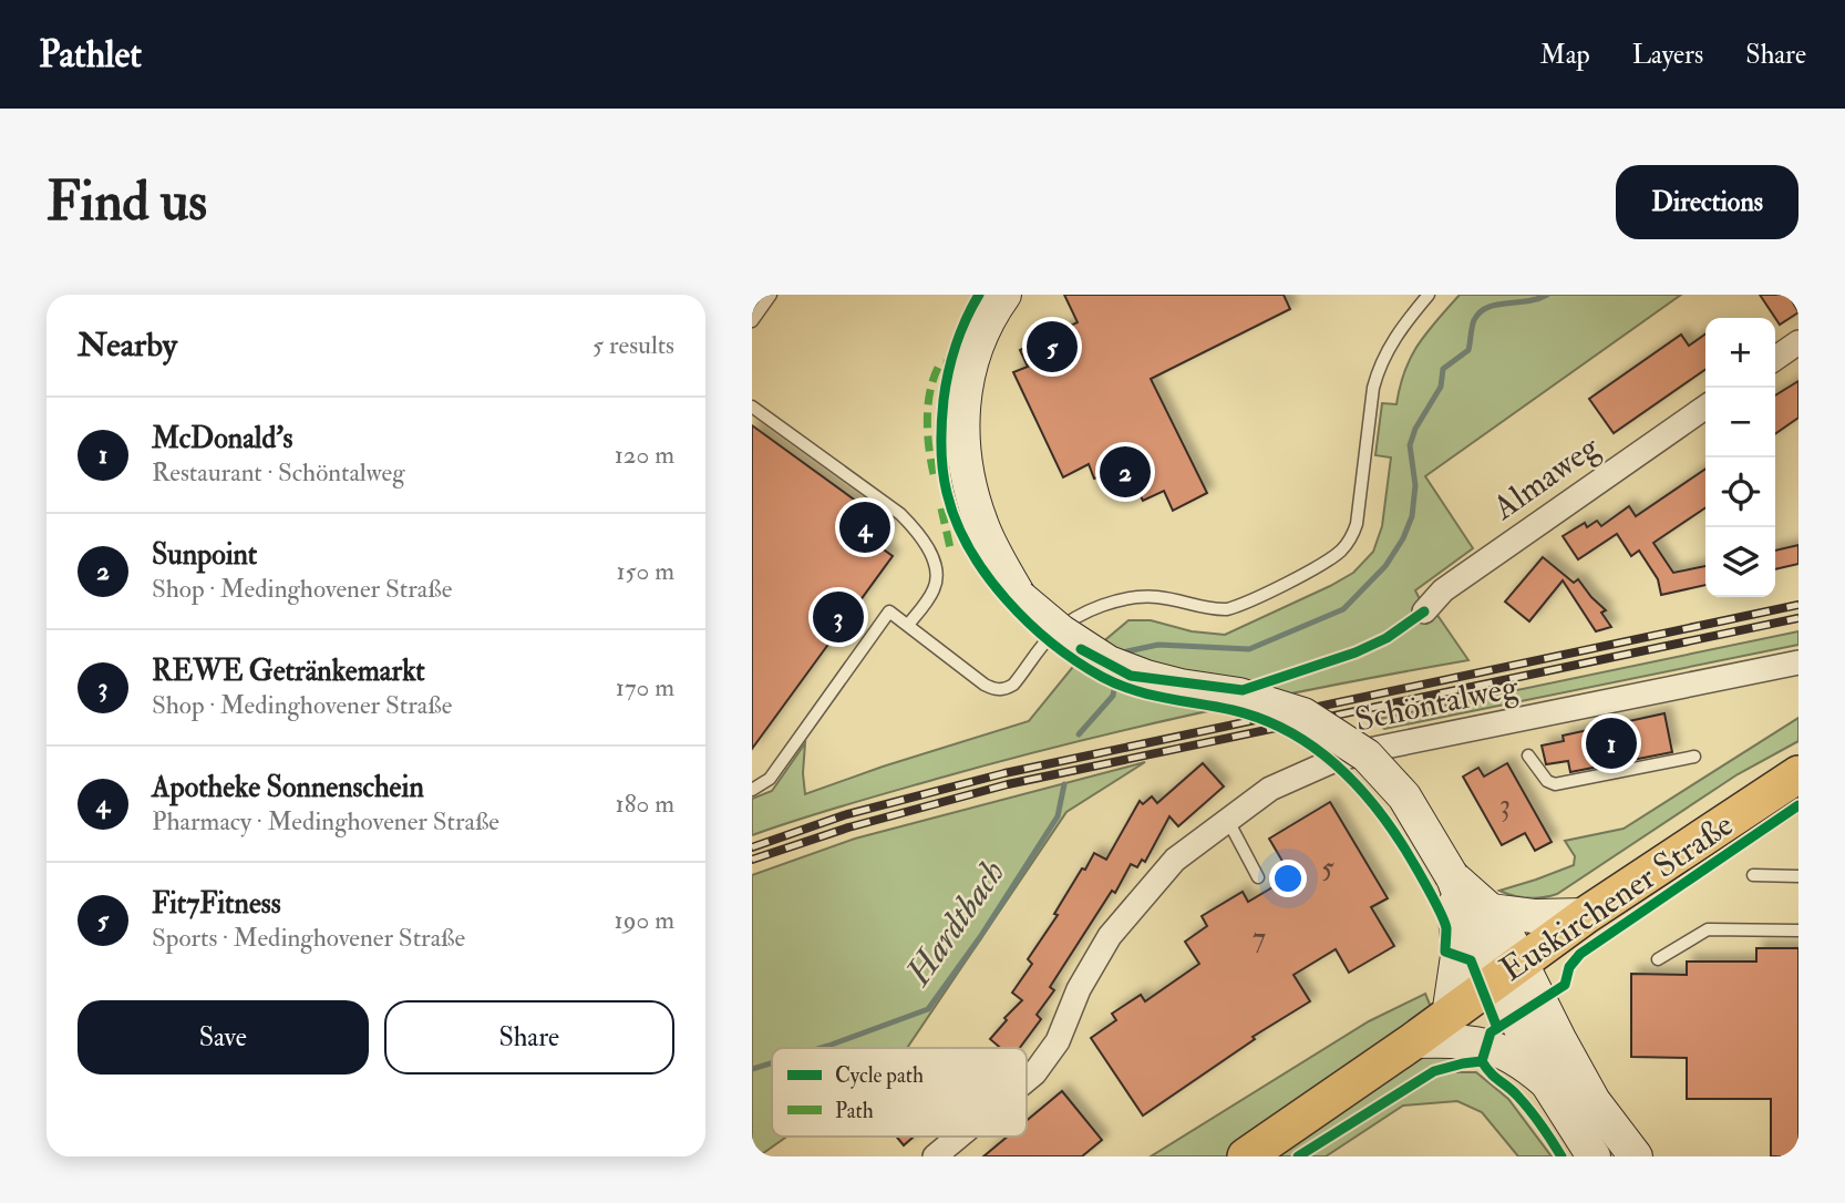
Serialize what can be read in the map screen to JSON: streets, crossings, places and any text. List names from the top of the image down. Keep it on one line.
{"streets":{"main road":["Euskirchener Straße"],"street":["Almaweg","Schöntalweg"]},"water":["Hardtbach"],"house_numbers":["3","5","7"],"legend":["Cycle path","Path"],"page":{"header":"Pathlet","nav":["Map","Layers","Share"],"buttons":["Directions",["Save","Share"]],"title":"Find us","heading":["Nearby","5 results"],"pins":["5","2","4","3","1"],"map_buttons":["+","−"],"list":[{"mark":"1","name":"McDonald's","note":"Restaurant · Schöntalweg","value":"120 m"},{"mark":"2","name":"Sunpoint","note":"Shop · Medinghovener Straße","value":"150 m"},{"mark":"3","name":"REWE Getränkemarkt","note":"Shop · Medinghovener Straße","value":"170 m"},{"mark":"4","name":"Apotheke Sonnenschein","note":"Pharmacy · Medinghovener Straße","value":"180 m"},{"mark":"5","name":"Fit7Fitness","note":"Sports · Medinghovener Straße","value":"190 m"}]}}
